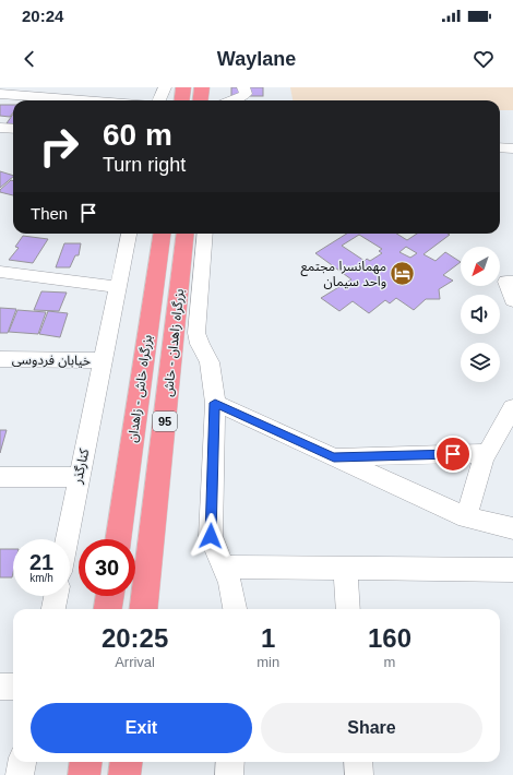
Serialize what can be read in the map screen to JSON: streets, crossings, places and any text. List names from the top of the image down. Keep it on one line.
{"streets":{"highway":["بزرگراه زاهدان - خاش","بزرگراه خاش - زاهدان","95"],"street":["خیابان فردوسی","کنارگذر"]},"crossings":[["خیابان فردوسی","کنارگذر"]],"places":{"hotel":["مهمانسرا مجتمع واحد سیمان"]},"north":"bottom left","page":{"status":"20:24","header":"Waylane","turn":["60 m","Turn right"],"then":"Then","speed":"21 km/h","limit":"30","eta":["20:25","Arrival","1","min","160","m"],"buttons":["Exit","Share"]}}
